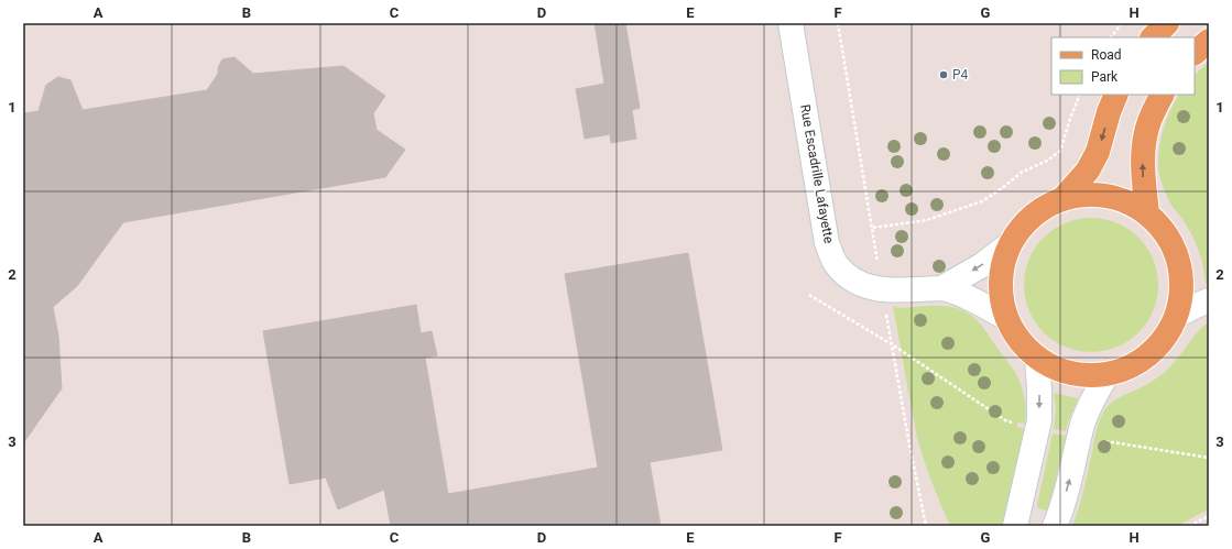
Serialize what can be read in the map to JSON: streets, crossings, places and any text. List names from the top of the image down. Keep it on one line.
{"streets":{"street":["Rue Escadrille Lafayette"]},"places":["P4"],"legend":["Road","Park"],"grid":{"columns":["A","B","C","D","E","F","G","H"],"rows":["1","2","3"]}}
